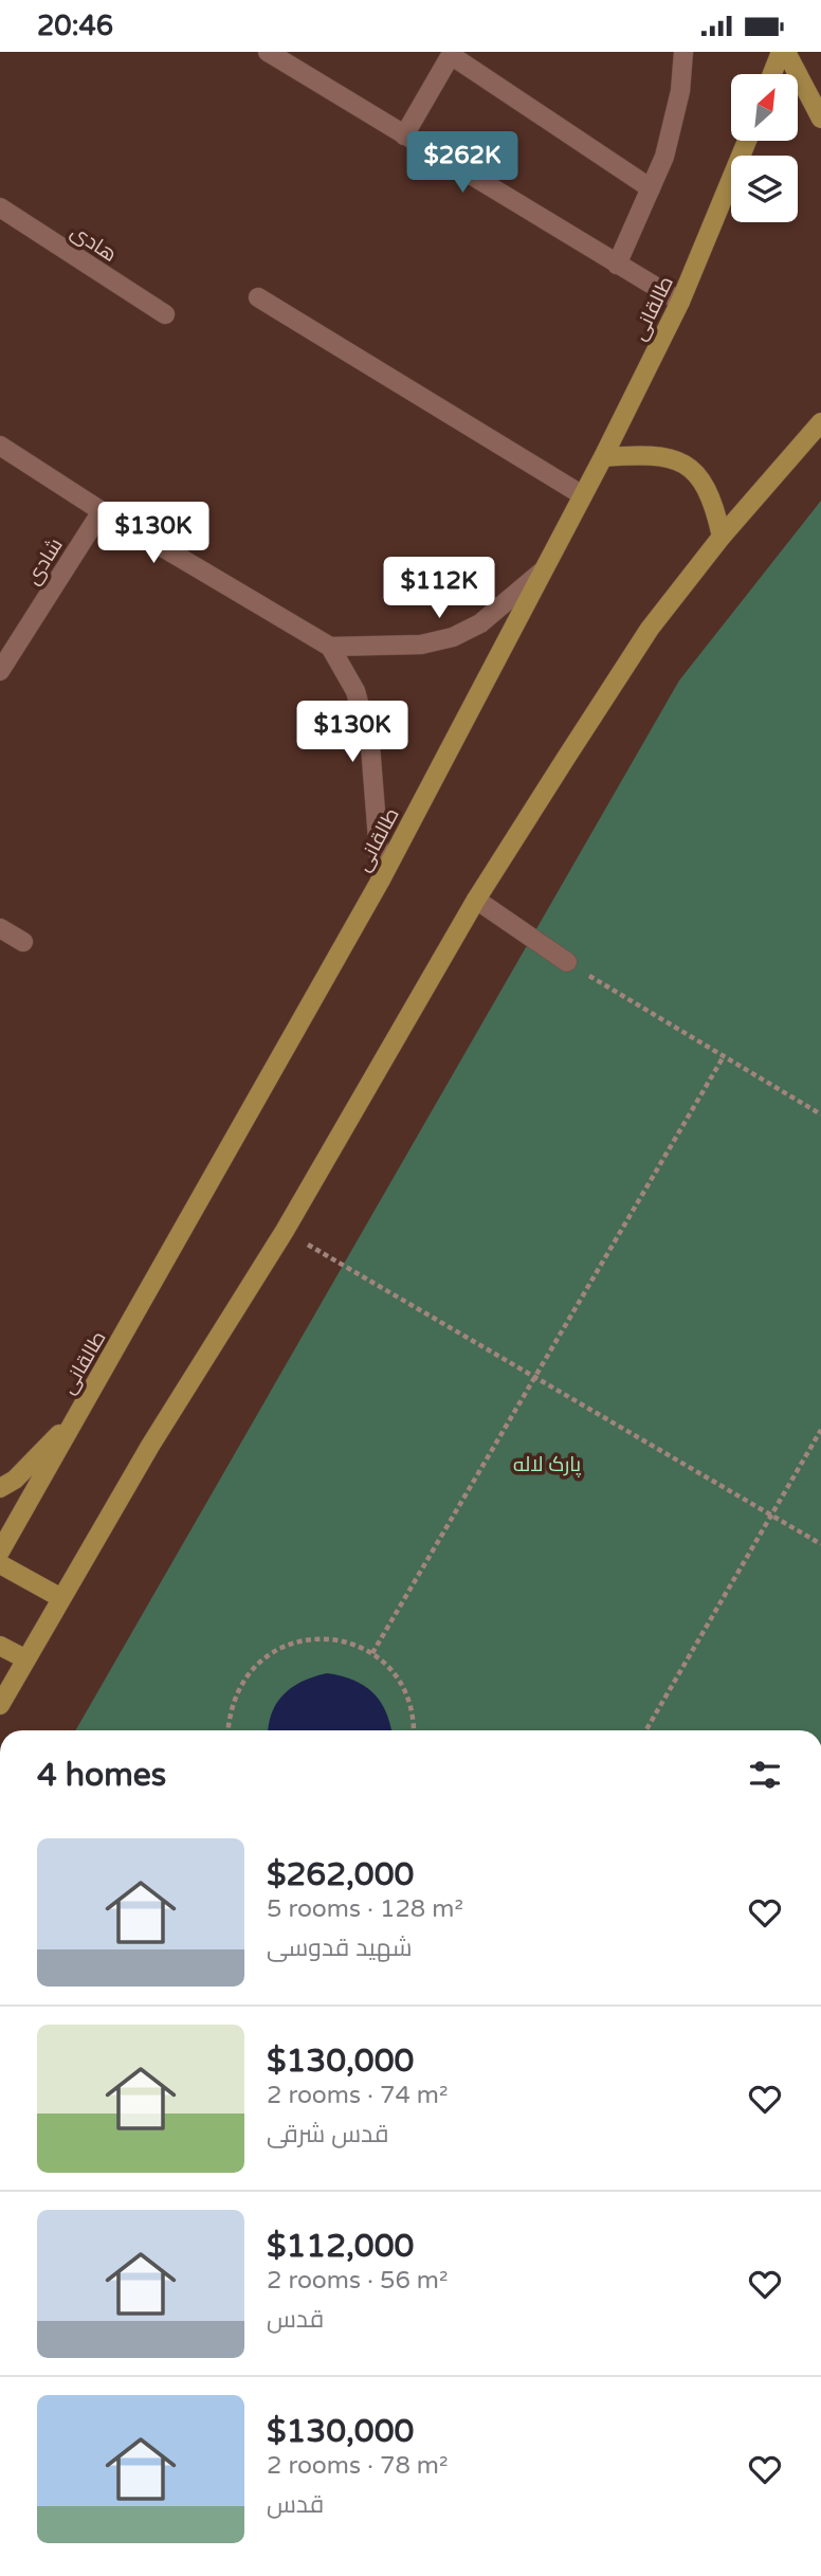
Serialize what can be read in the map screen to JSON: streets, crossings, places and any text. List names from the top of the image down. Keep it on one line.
{"streets":{"main road":["طالقانی"],"street":["هادی","شادی"]},"parks":["پارک لاله"],"north":"top right","page":{"status":"20:46","price":["$262K","$130K","$112K","$130K"],"heading":"4 homes","list":[{"name":"$262,000","note":"5 rooms · 128 m² · شهید قدوسی"},{"name":"$130,000","note":"2 rooms · 74 m² · قدس شرقی"},{"name":"$112,000","note":"2 rooms · 56 m² · قدس"},{"name":"$130,000","note":"2 rooms · 78 m² · قدس"}]}}
